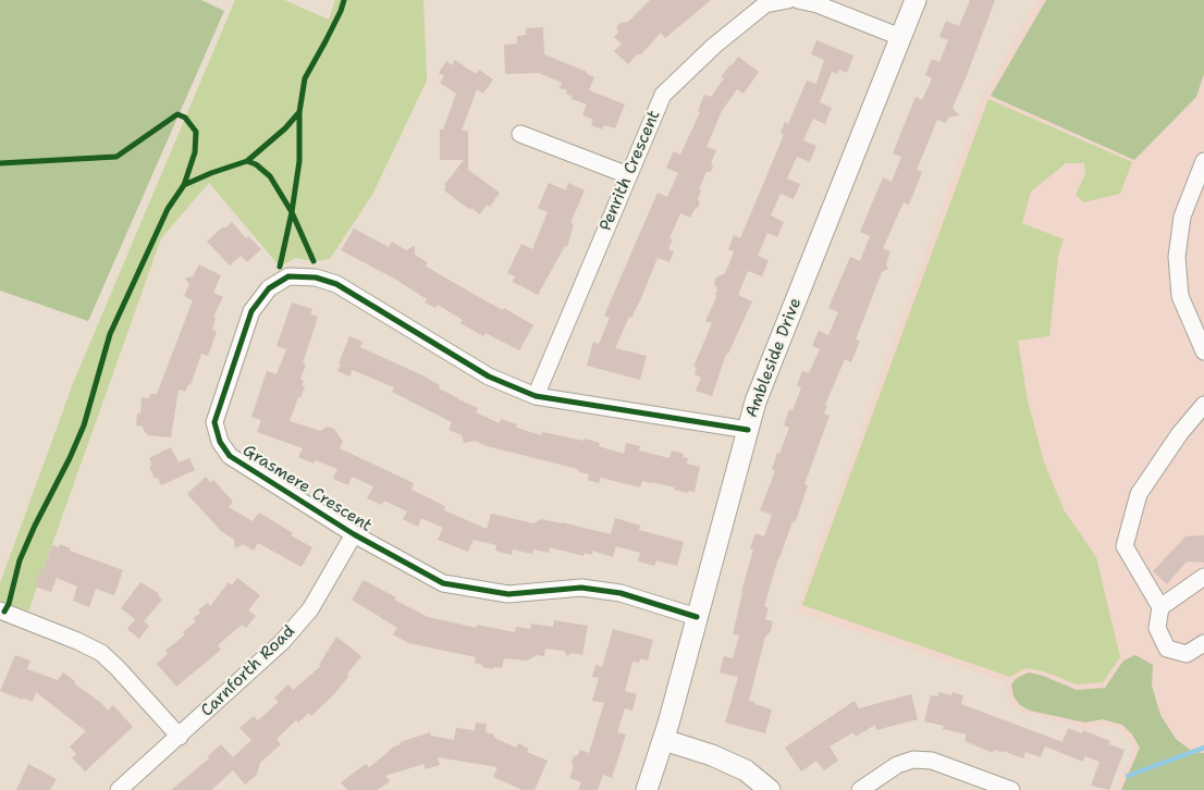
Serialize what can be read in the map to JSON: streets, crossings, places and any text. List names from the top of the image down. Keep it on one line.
{"streets":{"street":["Penrith Crescent","Ambleside Drive","Grasmere Crescent","Carnforth Road"]},"crossings":[["Penrith Crescent","Grasmere Crescent"],["Ambleside Drive","Grasmere Crescent"],["Grasmere Crescent","Carnforth Road"]]}
